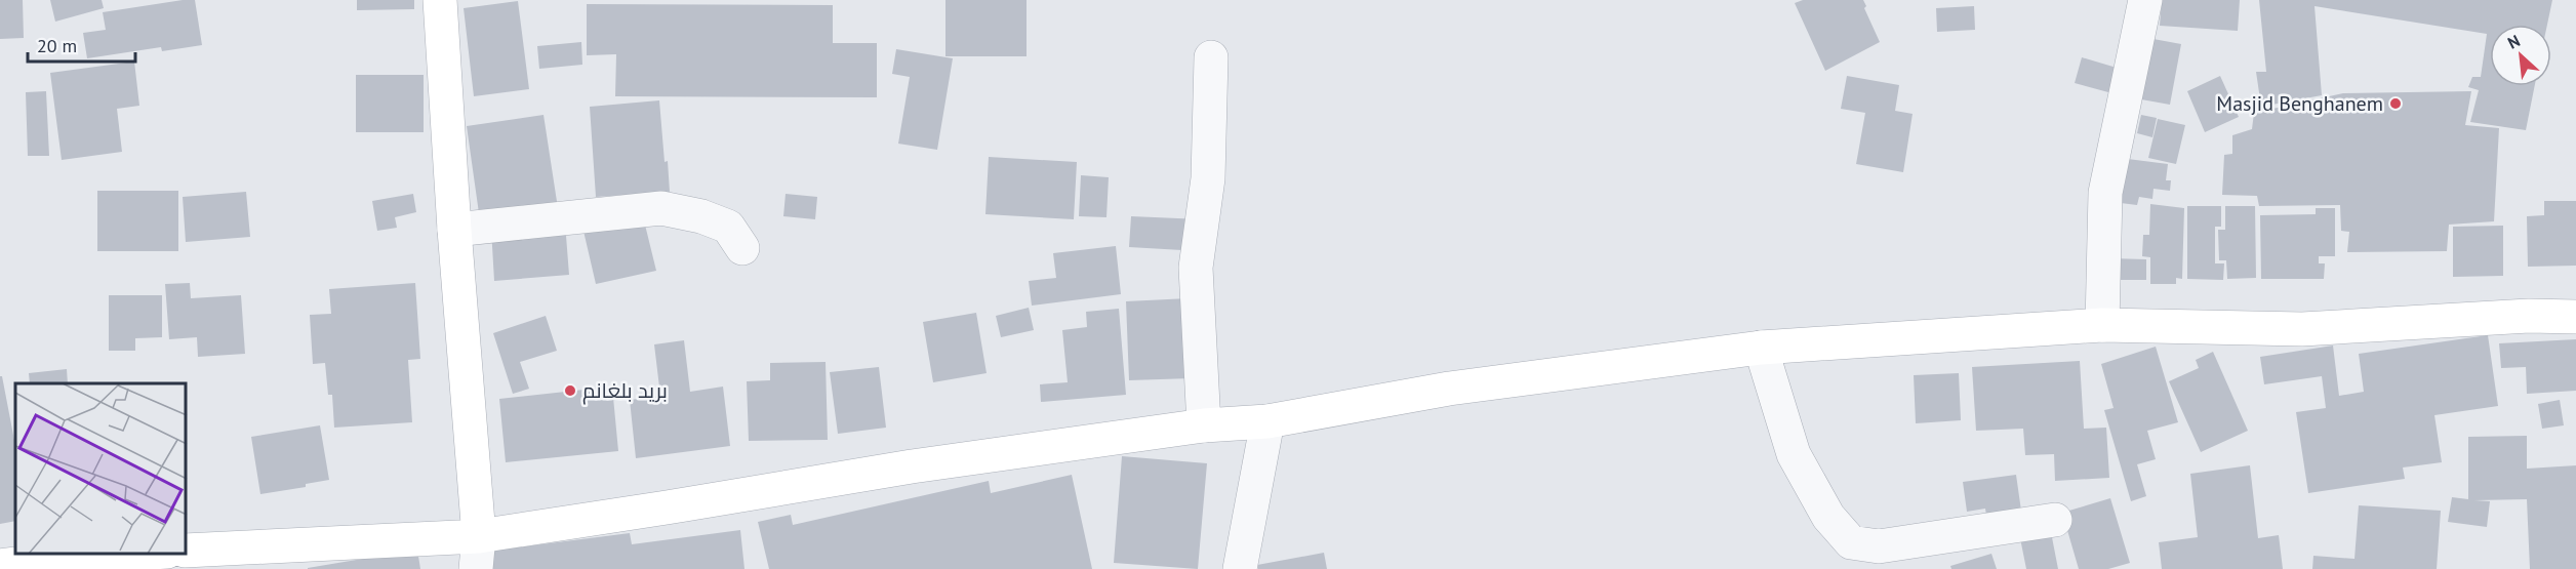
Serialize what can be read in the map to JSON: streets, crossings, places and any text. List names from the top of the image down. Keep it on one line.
{"places":["Masjid Benghanem","بريد بلغانم"],"scale_bar":"20 m","north":"top left"}
